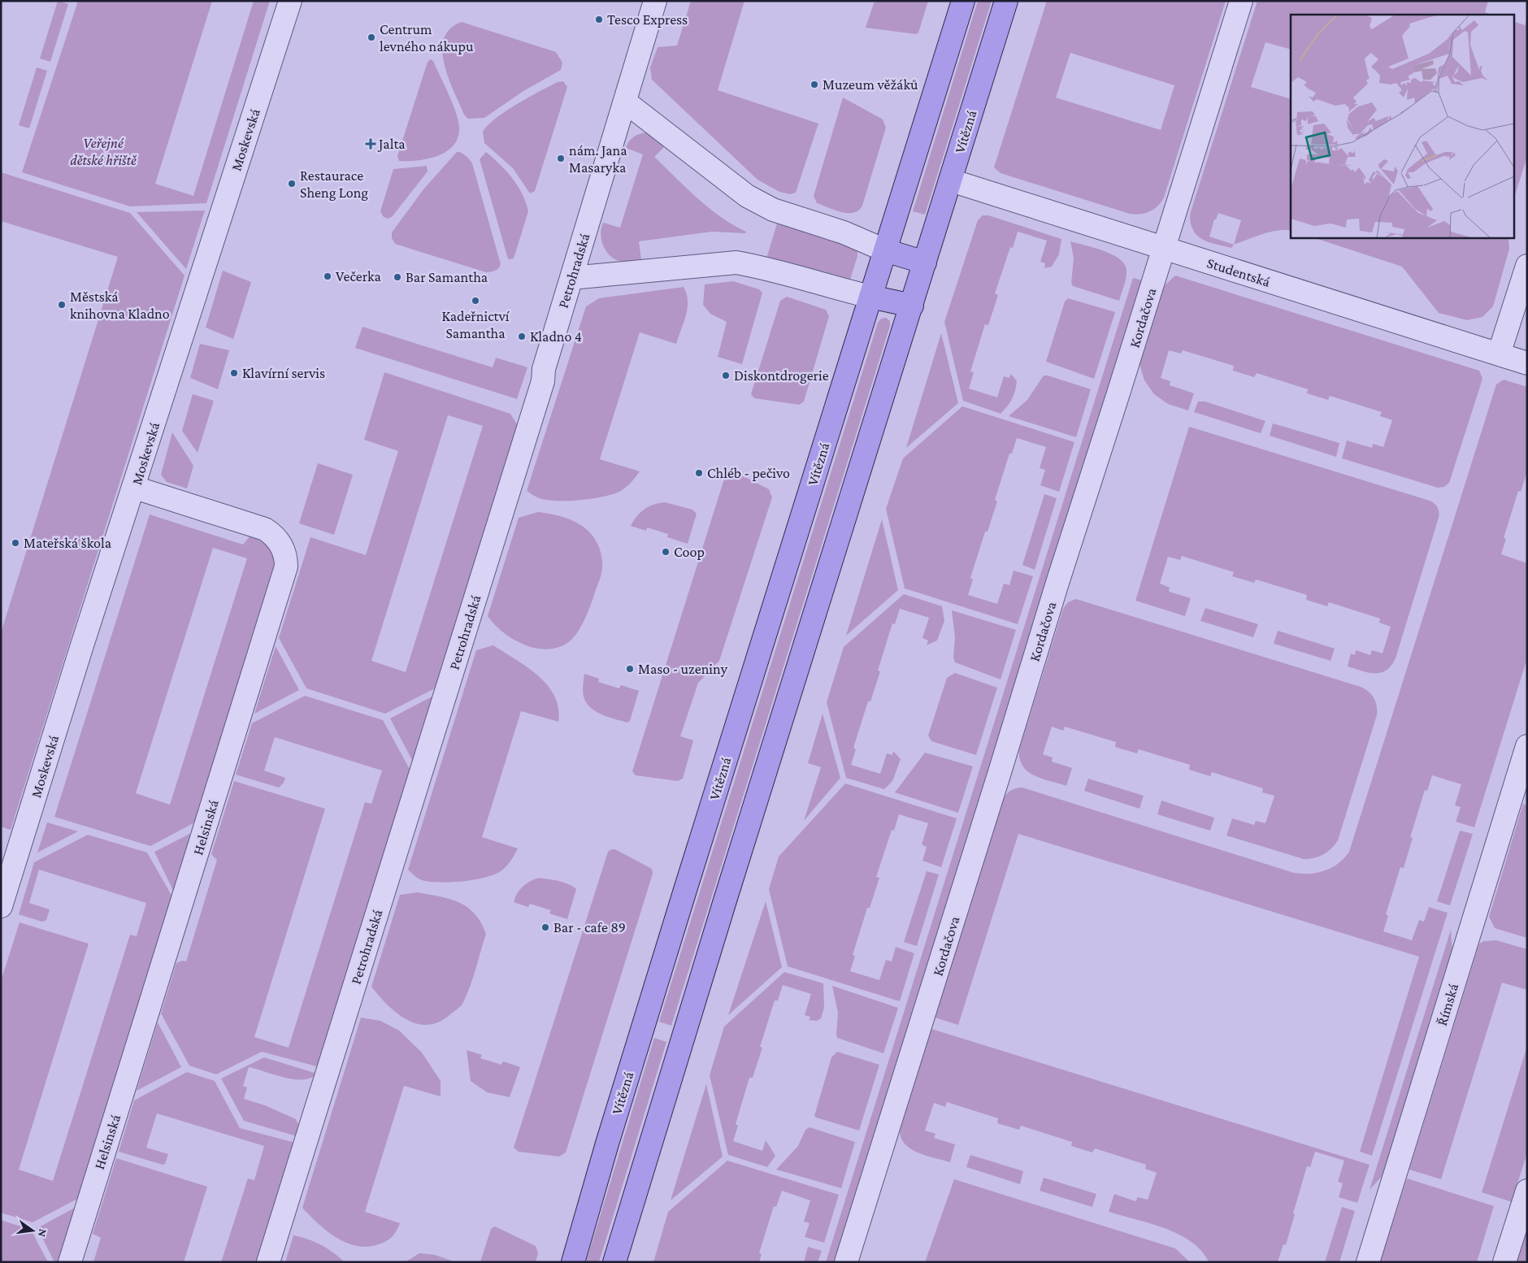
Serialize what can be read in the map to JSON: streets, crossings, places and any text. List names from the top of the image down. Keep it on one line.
{"streets":{"main road":["Vítězná"],"street":["Moskevská","Petrohradská","Studentská","Kordačova","Helsinská","Římská"]},"crossings":[["Vítězná","Studentská"],["Moskevská","Helsinská"],["Studentská","Kordačova"]],"parks":["Veřejné dětské hřiště"],"places":{"other":["Tesco Express","Centrum levného nákupu","Muzeum věžáků","nám. Jana Masaryka","Restaurace Sheng Long","Večerka","Bar Samantha","Kadeřnictví Samantha","Městská knihovna Kladno","Kladno 4","Klavírní servis","Diskontdrogerie","Chléb - pečivo","Mateřská škola","Coop","Maso - uzeniny","Bar - cafe 89"],"health":["Jalta"]},"north":"right"}
